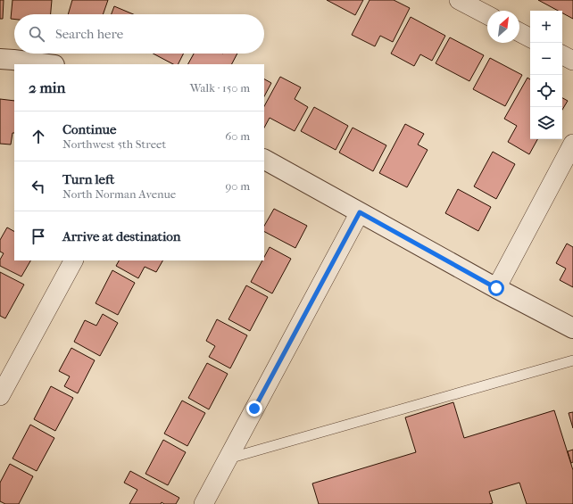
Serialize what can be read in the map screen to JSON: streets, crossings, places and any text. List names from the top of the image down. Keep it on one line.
{"north":"top right","page":{"map_buttons":["+","−"],"search":"Search here","heading":["2 min","Walk · 150 m"],"list":[["Continue","Northwest 5th Street","60 m"],["Turn left","North Norman Avenue","90 m"],"Arrive at destination"]}}
